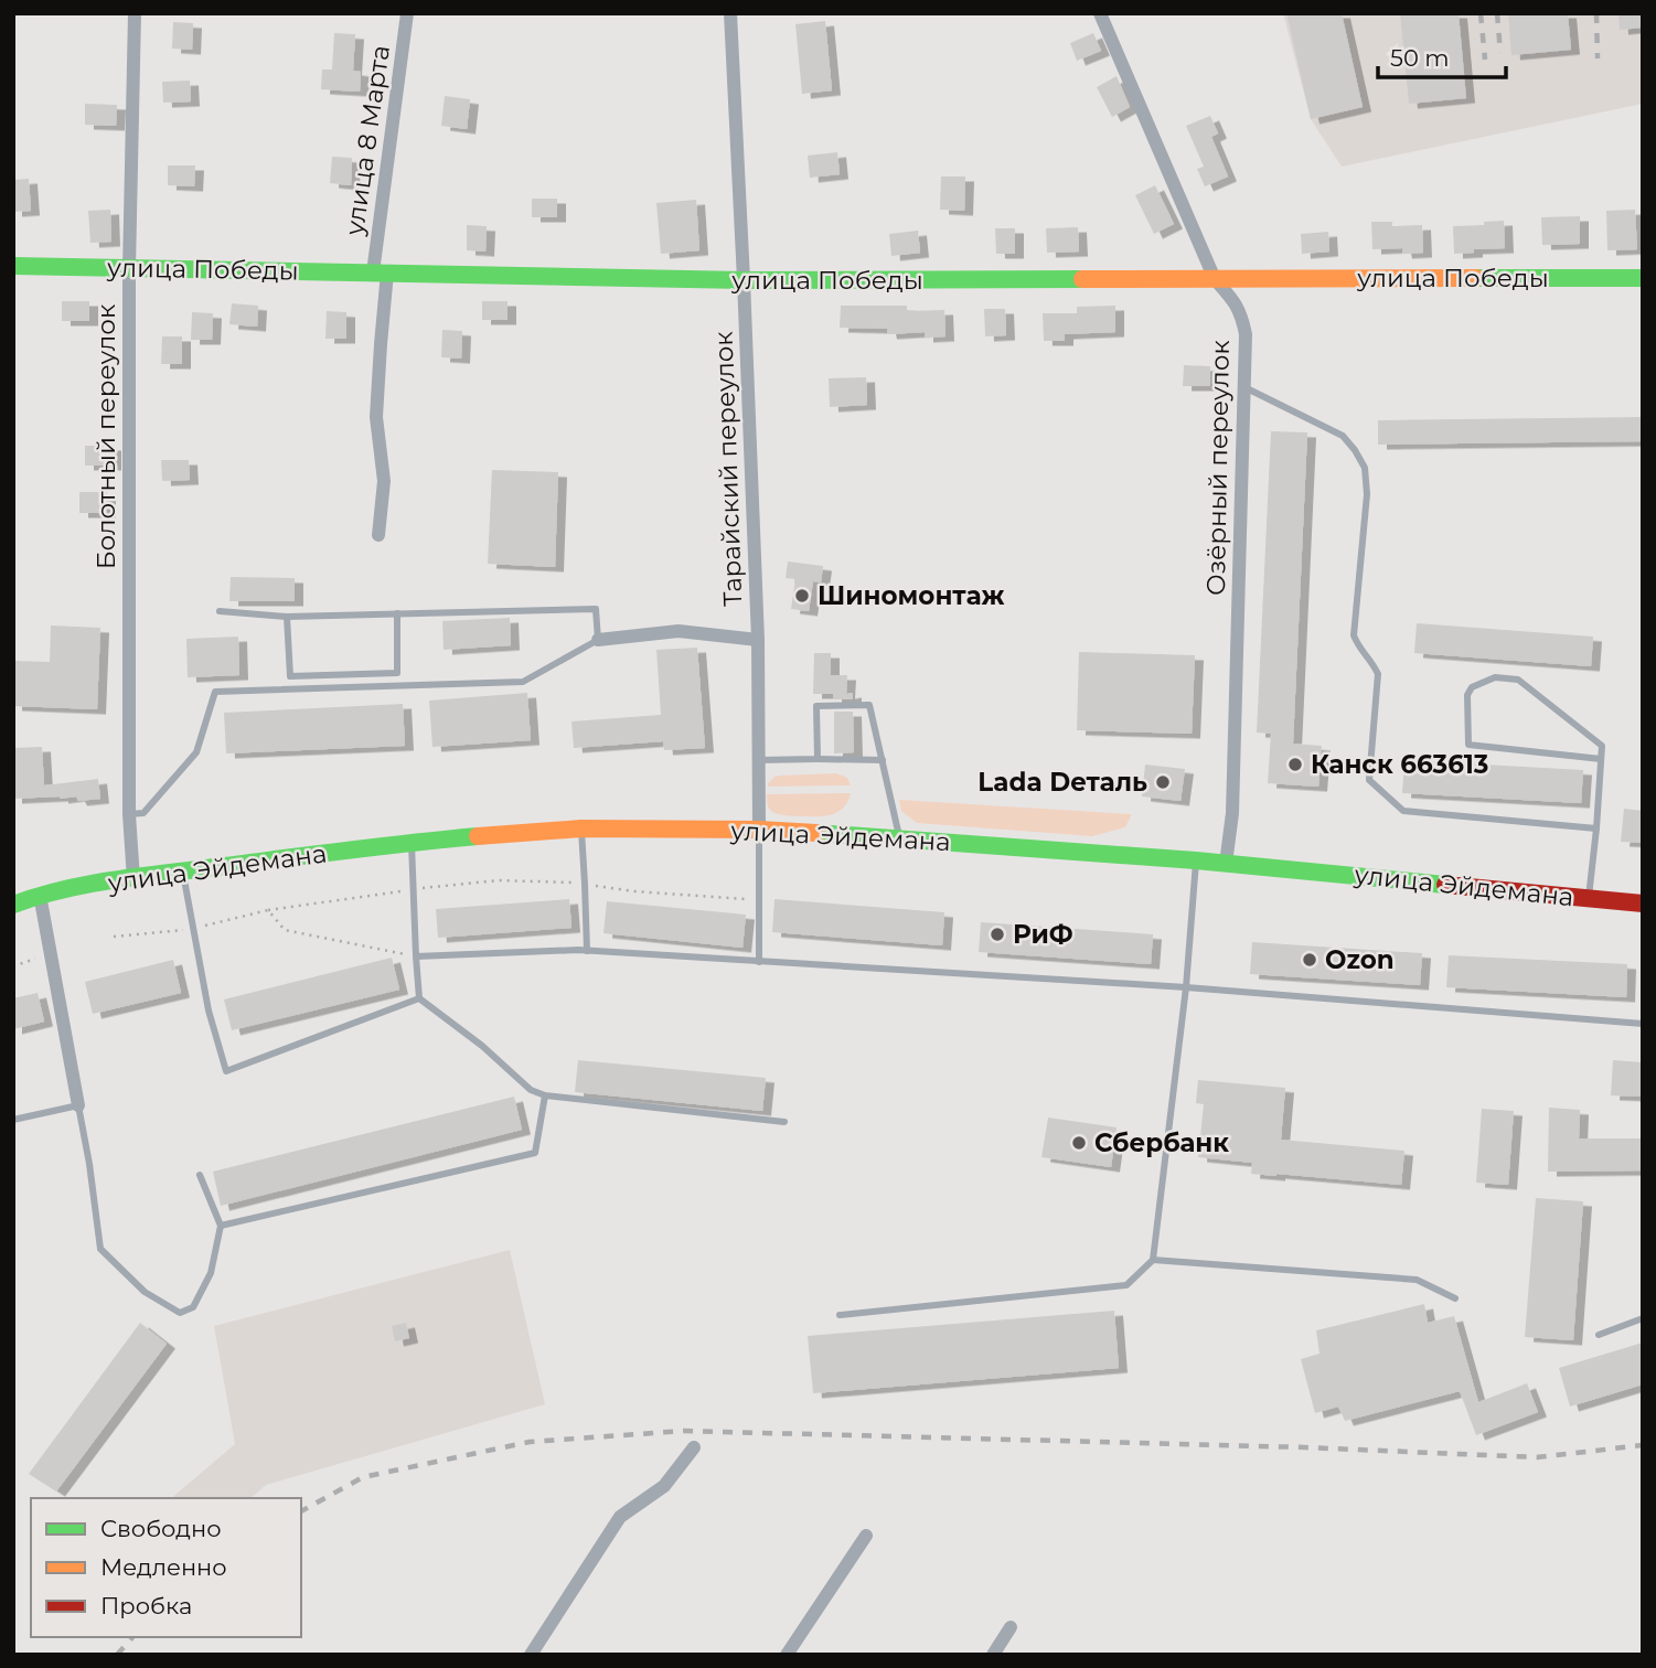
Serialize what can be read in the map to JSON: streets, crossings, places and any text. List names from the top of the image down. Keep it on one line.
{"streets":{"main road":["улица Победы","улица Эйдемана"],"street":["улица 8 Марта","Болотный переулок","Озёрный переулок","Тарайский переулок"]},"crossings":[["улица 8 Марта","улица Победы"],["улица Победы","Болотный переулок"],["улица Победы","Озёрный переулок"],["улица Победы","Тарайский переулок"],["Болотный переулок","улица Эйдемана"],["Озёрный переулок","улица Эйдемана"],["Тарайский переулок","улица Эйдемана"]],"places":["Шиномонтаж","Канск 663613","Lada Dеталь","РиФ","Ozon","Сбербанк"],"legend":["Свободно","Медленно","Пробка"],"scale_bar":"50 m"}
